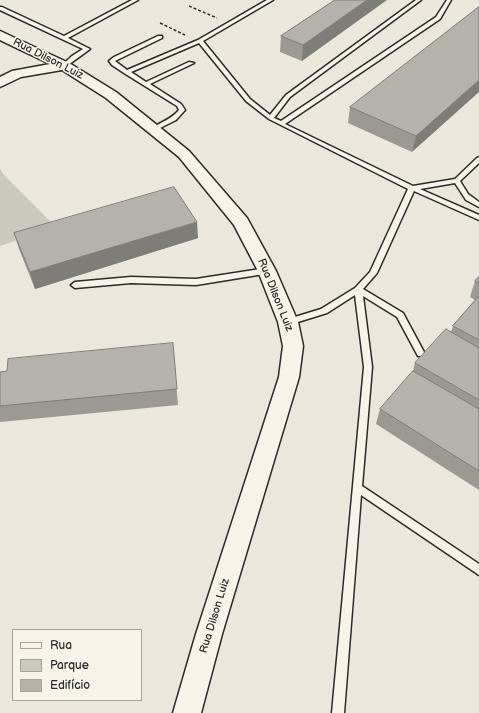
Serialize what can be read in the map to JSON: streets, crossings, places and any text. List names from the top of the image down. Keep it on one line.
{"streets":{"street":["Rua Dilson Luiz"]},"legend":["Rua","Parque","Edifício"]}
